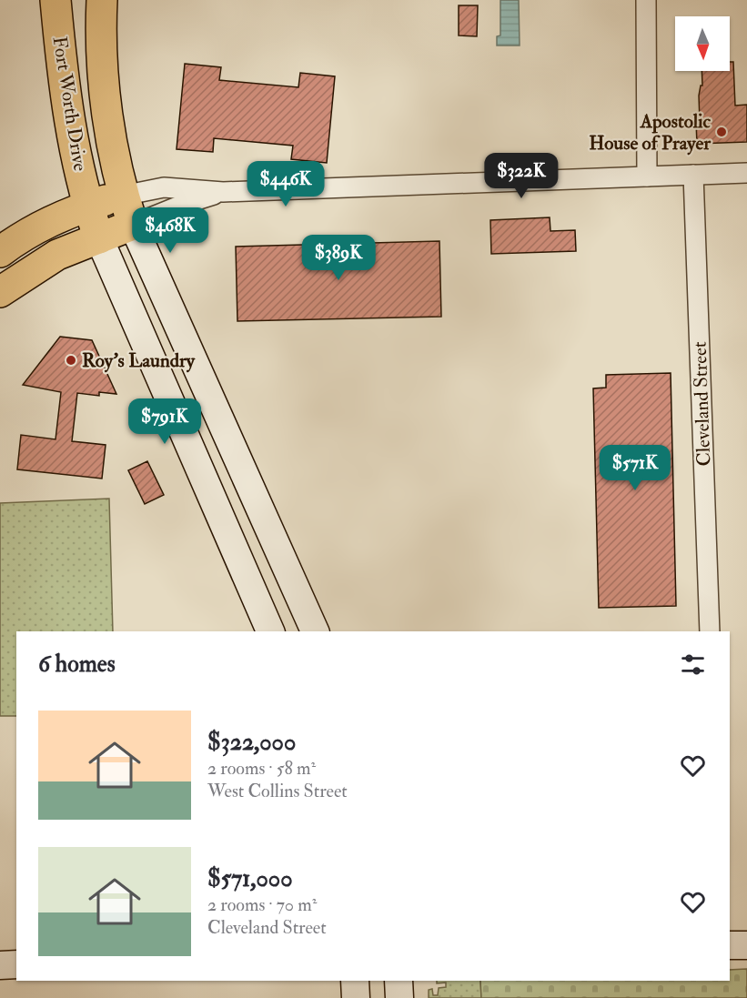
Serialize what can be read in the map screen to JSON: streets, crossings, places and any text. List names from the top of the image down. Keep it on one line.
{"streets":{"main road":["Fort Worth Drive"],"street":["Cleveland Street"]},"places":["Apostolic House of Prayer","Roy's Laundry"],"north":"bottom","page":{"price":["$322K","$446K","$468K","$389K","$791K","$571K"],"heading":"6 homes","list":[{"name":"$322,000","note":"2 rooms · 58 m² · West Collins Street"},{"name":"$571,000","note":"2 rooms · 70 m² · Cleveland Street"}]}}
